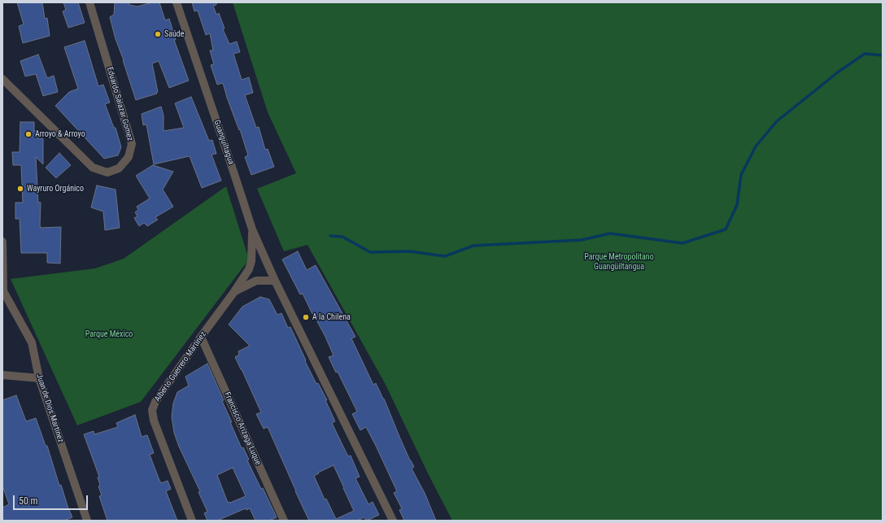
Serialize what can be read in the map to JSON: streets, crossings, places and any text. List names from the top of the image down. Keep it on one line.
{"streets":{"street":["Eduardo Salazar Gomez","Guanguiltagua","Alberto Guerrero Martínez","Juan de Dios Martinez","Francisco Arízaga Luque"]},"crossings":[["Guanguiltagua","Alberto Guerrero Martínez"],["Alberto Guerrero Martínez","Francisco Arízaga Luque"]],"parks":["Parque Metropolitano Guangüiltangua","Parque México"],"places":["Saúde","Arroyo & Arroyo","Wayruro Orgánico","A la Chilena"],"scale_bar":"50 m"}
